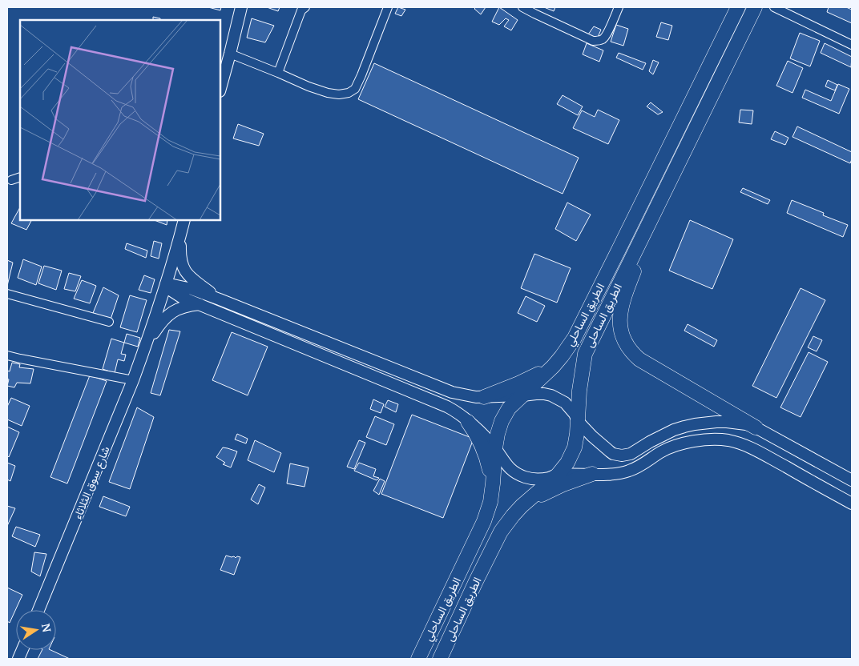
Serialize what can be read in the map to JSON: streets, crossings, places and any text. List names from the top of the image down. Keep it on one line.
{"streets":{"highway":["الطريق الساحلي","الطريق الساحلى"],"street":["شارع سوق الثلاثاء"]},"crossings":[["الطريق الساحلي","الطريق الساحلى"]],"north":"right"}
